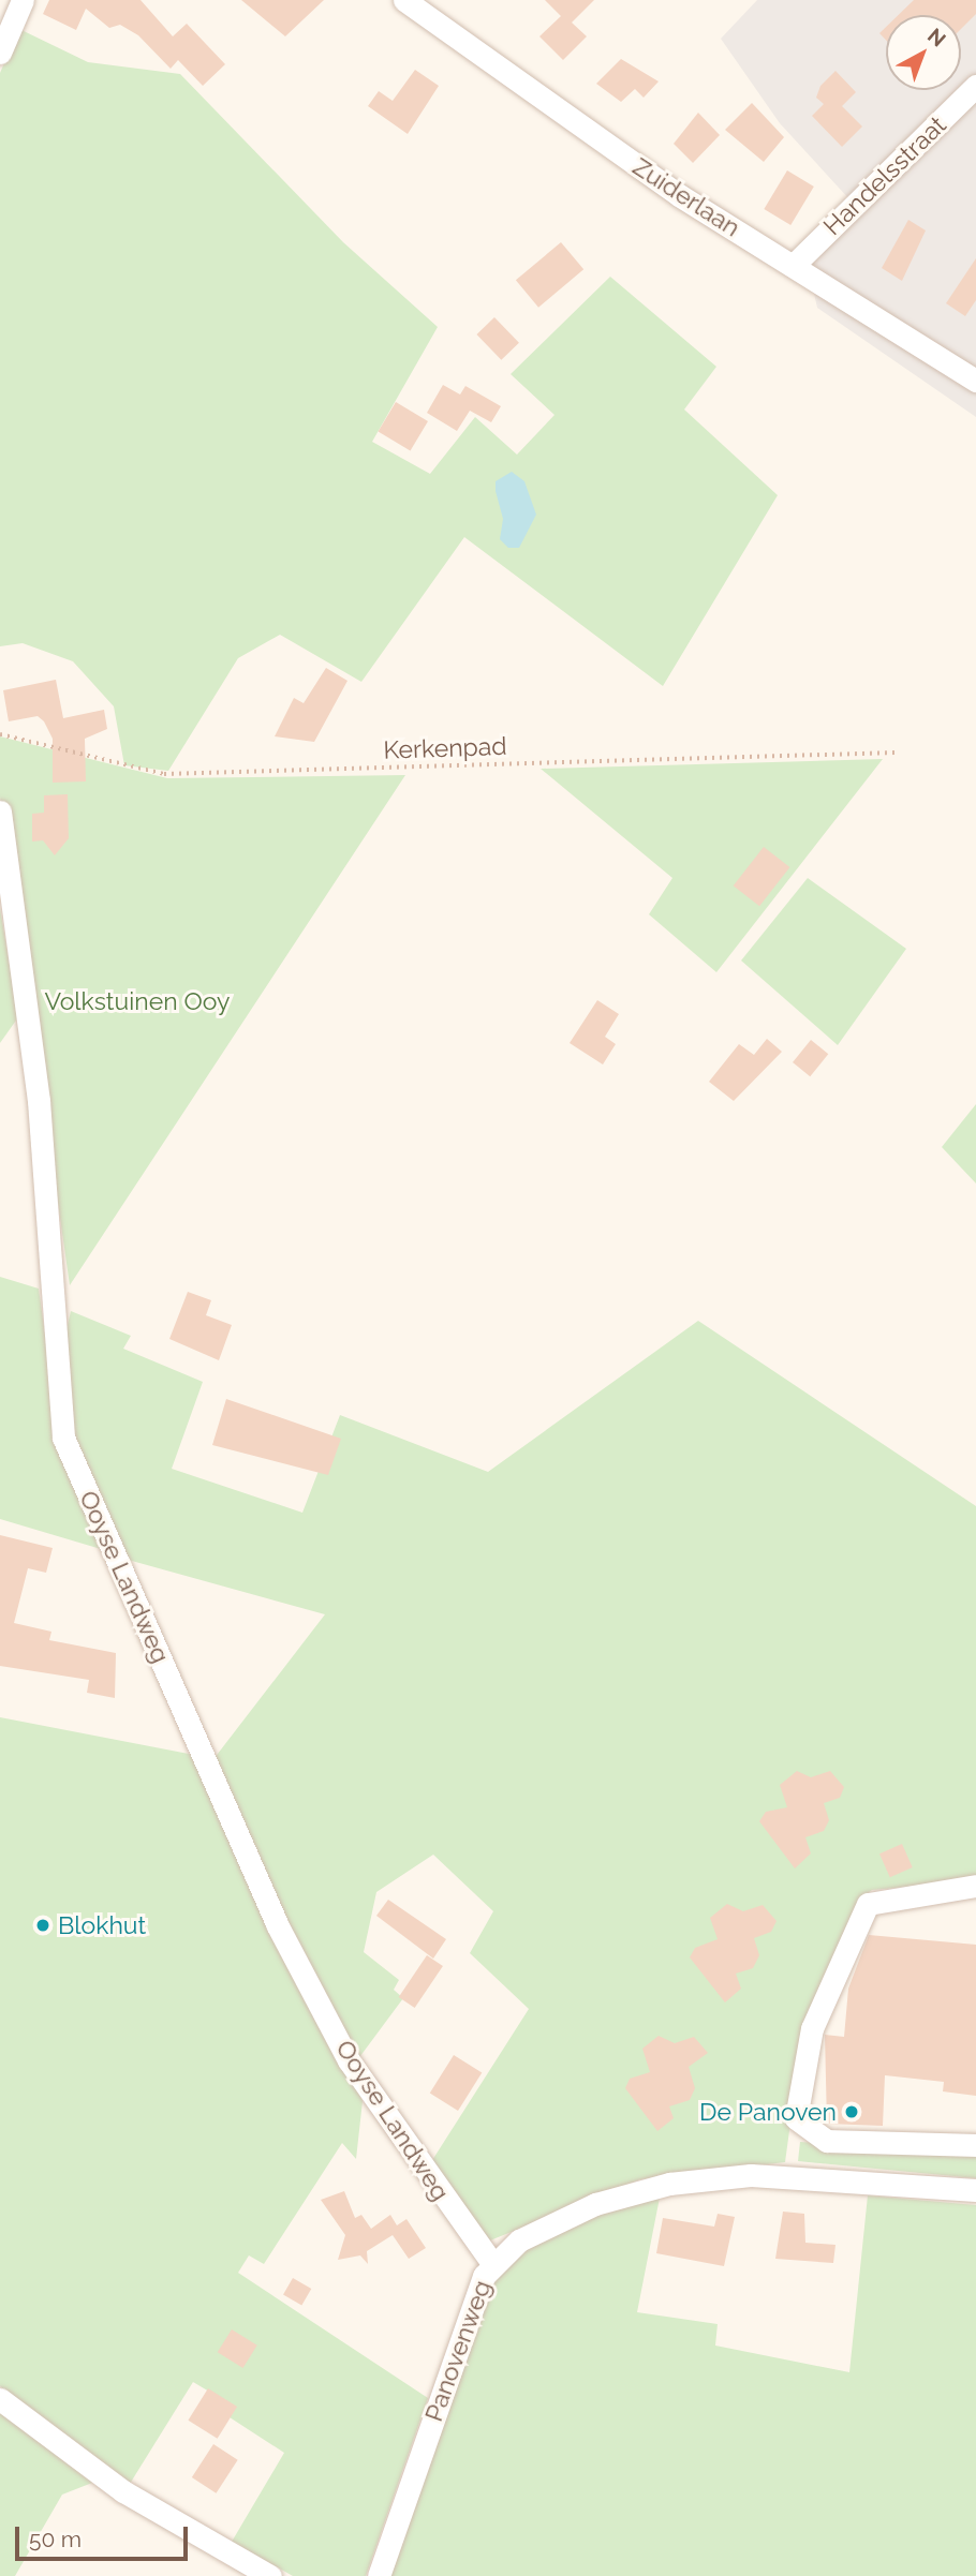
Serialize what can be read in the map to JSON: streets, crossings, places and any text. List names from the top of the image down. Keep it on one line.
{"streets":{"street":["Handelsstraat","Zuiderlaan","Ooyse Landweg","Panovenweg"],"path":["Kerkenpad"]},"crossings":[["Handelsstraat","Zuiderlaan"],["Ooyse Landweg","Panovenweg"]],"parks":["Volkstuinen Ooy"],"places":["Blokhut","De Panoven"],"scale_bar":"50 m","north":"top right"}
